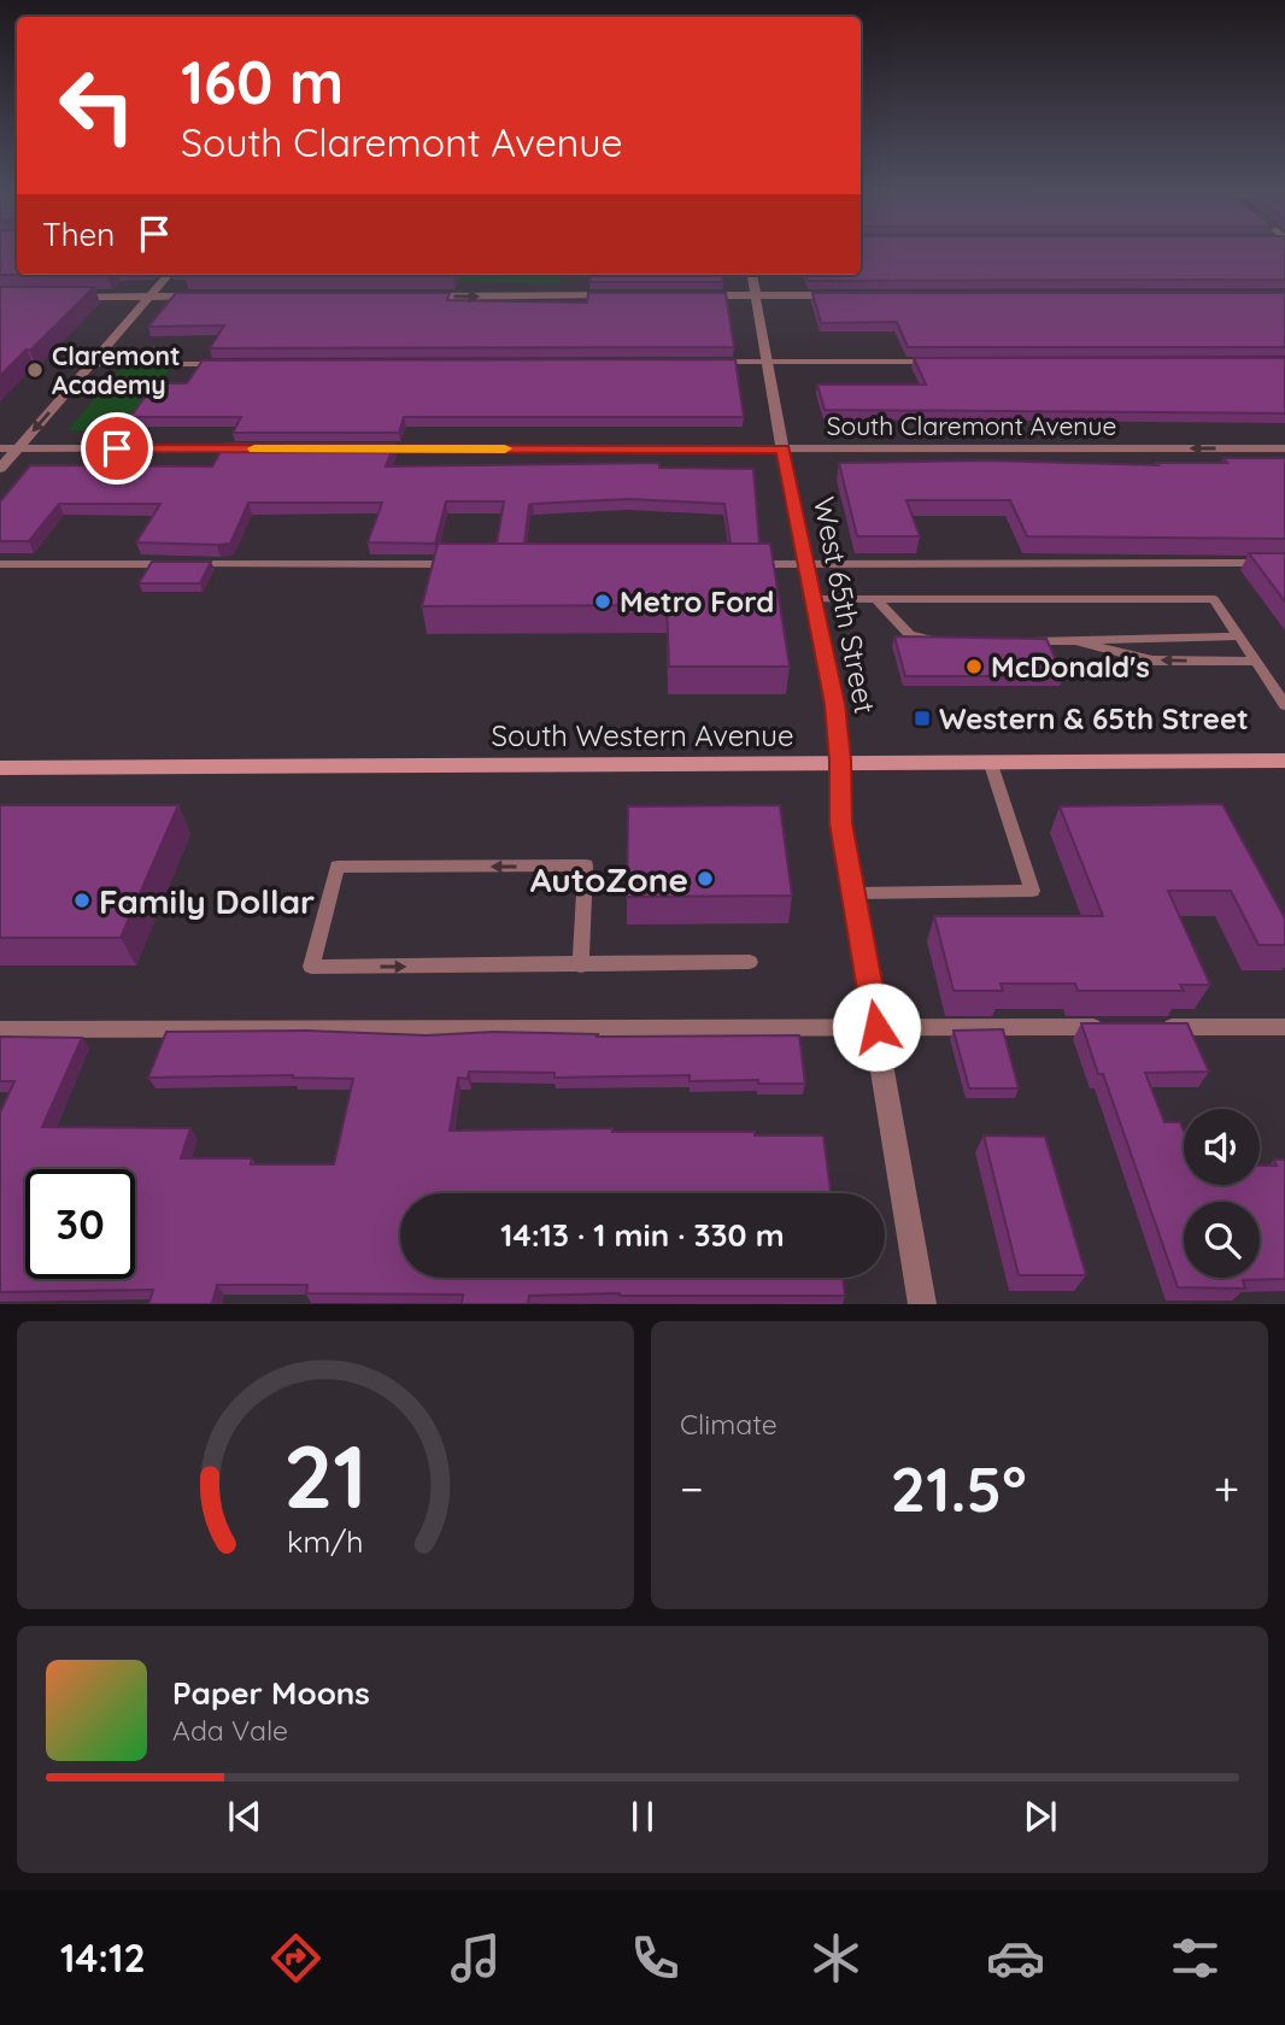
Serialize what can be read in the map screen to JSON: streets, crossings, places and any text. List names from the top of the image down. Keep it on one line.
{"streets":{"main road":["South Western Avenue"],"street":["South Claremont Avenue","West 65th Street"]},"crossings":[["South Claremont Avenue","West 65th Street"],["West 65th Street","South Western Avenue"]],"one_way":["South Claremont Avenue"],"places":{"other":["Claremont Academy","Metro Ford","McDonald's","AutoZone","Family Dollar"],"transit":["Western & 65th Street"]},"page":{"turn":["160 m","South Claremont Avenue"],"then":"Then","limit":"30","trip":"14:13 · 1 min · 330 m","tile":"Climate","heat":["−","21.5°","+"],"song":["Paper Moons","Ada Vale"],"tabs":"14:12","gauge":["21","km/h"]}}
